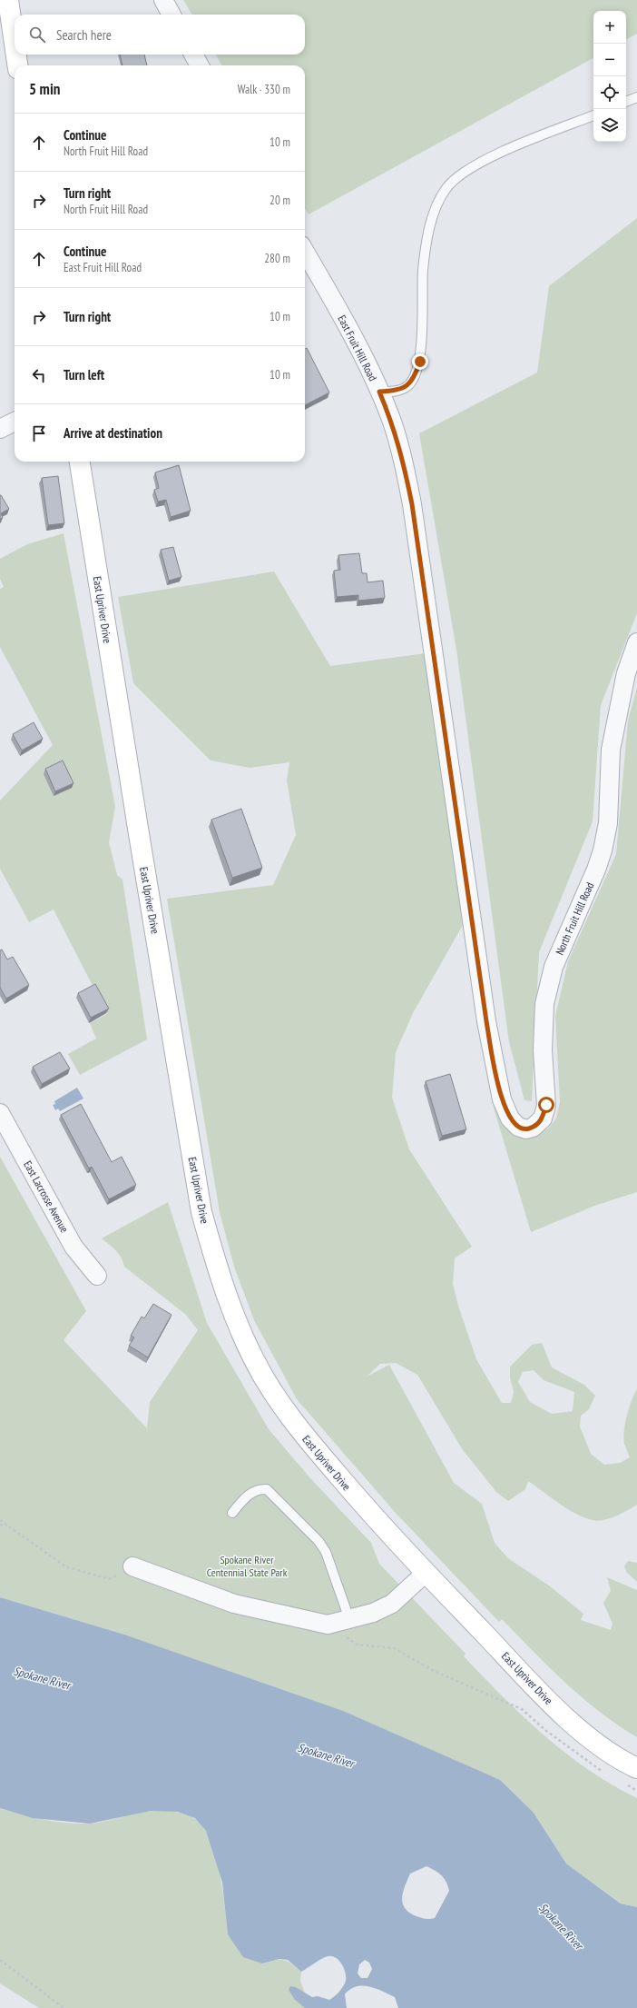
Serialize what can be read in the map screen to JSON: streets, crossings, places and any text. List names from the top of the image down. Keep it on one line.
{"streets":{"street":["East Fruit Hill Road","East Upriver Drive","North Fruit Hill Road","East Lacrosse Avenue"]},"crossings":[["East Fruit Hill Road","North Fruit Hill Road"]],"water":["Spokane River"],"parks":["Spokane River Centennial State Park"],"page":{"map_buttons":["+","−"],"search":"Search here","heading":["5 min","Walk · 330 m"],"list":[["Continue","North Fruit Hill Road","10 m"],["Turn right","North Fruit Hill Road","20 m"],["Continue","East Fruit Hill Road","280 m"],["Turn right","10 m"],["Turn left","10 m"],"Arrive at destination"]}}
